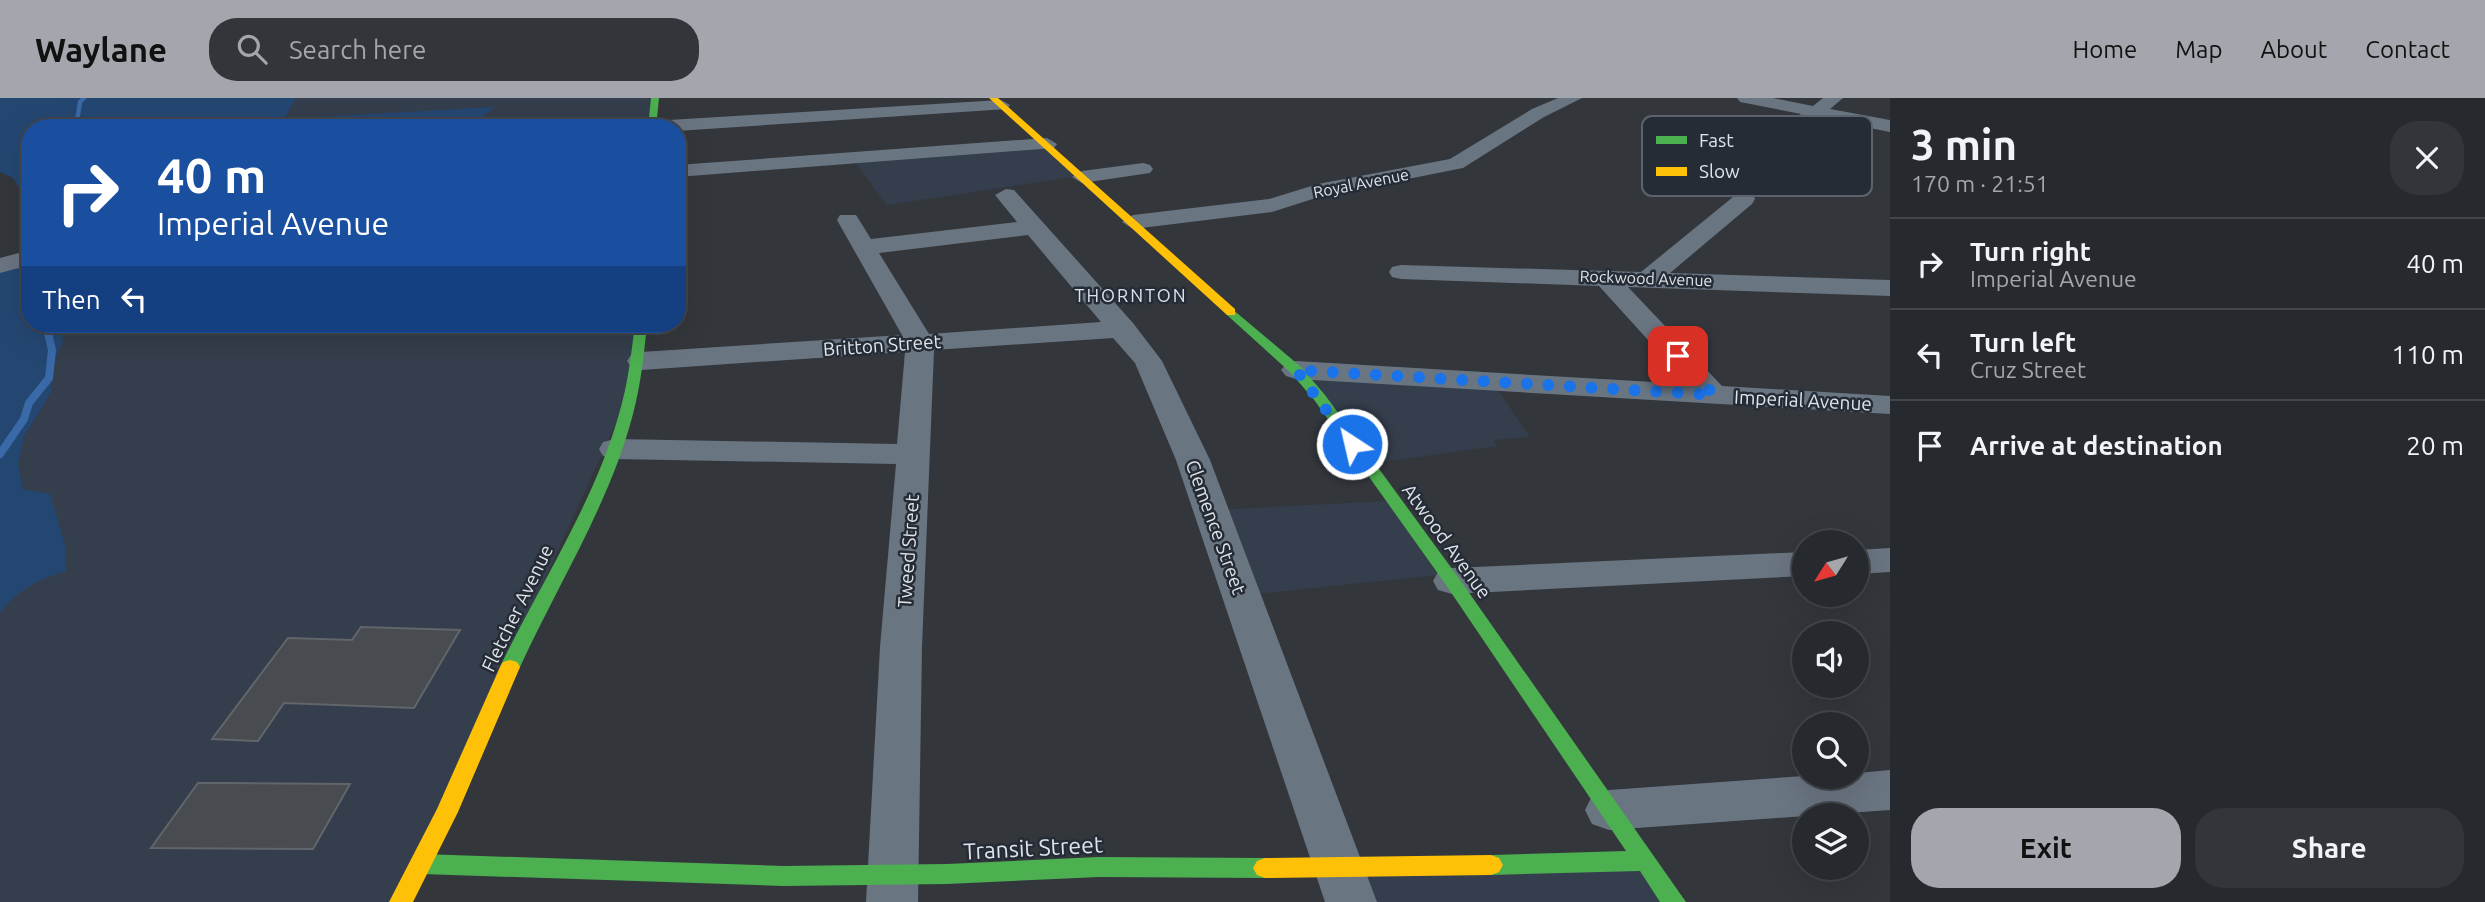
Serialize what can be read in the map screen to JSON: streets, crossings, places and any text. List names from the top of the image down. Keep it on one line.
{"streets":{"street":["Royal Avenue","Rockwood Avenue","Britton Street","Imperial Avenue","Clemence Street","Atwood Avenue","Tweed Street","Fletcher Avenue","Transit Street"]},"crossings":[["Royal Avenue","Atwood Avenue"],["Britton Street","Clemence Street"],["Britton Street","Tweed Street"],["Britton Street","Fletcher Avenue"],["Imperial Avenue","Atwood Avenue"],["Clemence Street","Transit Street"],["Atwood Avenue","Transit Street"],["Tweed Street","Transit Street"],["Fletcher Avenue","Transit Street"]],"districts":["THORNTON"],"legend":["Fast","Slow"],"north":"bottom left","page":{"header":"Waylane","search":"Search here","nav":["Home","Map","About","Contact"],"heading":["3 min","170 m · 21:51"],"turn":["40 m","Imperial Avenue"],"list":[{"name":"Turn right","note":"Imperial Avenue","value":"40 m"},{"name":"Turn left","note":"Cruz Street","value":"110 m"},{"name":"Arrive at destination","value":"20 m"}],"then":"Then","buttons":["Exit","Share"]}}
